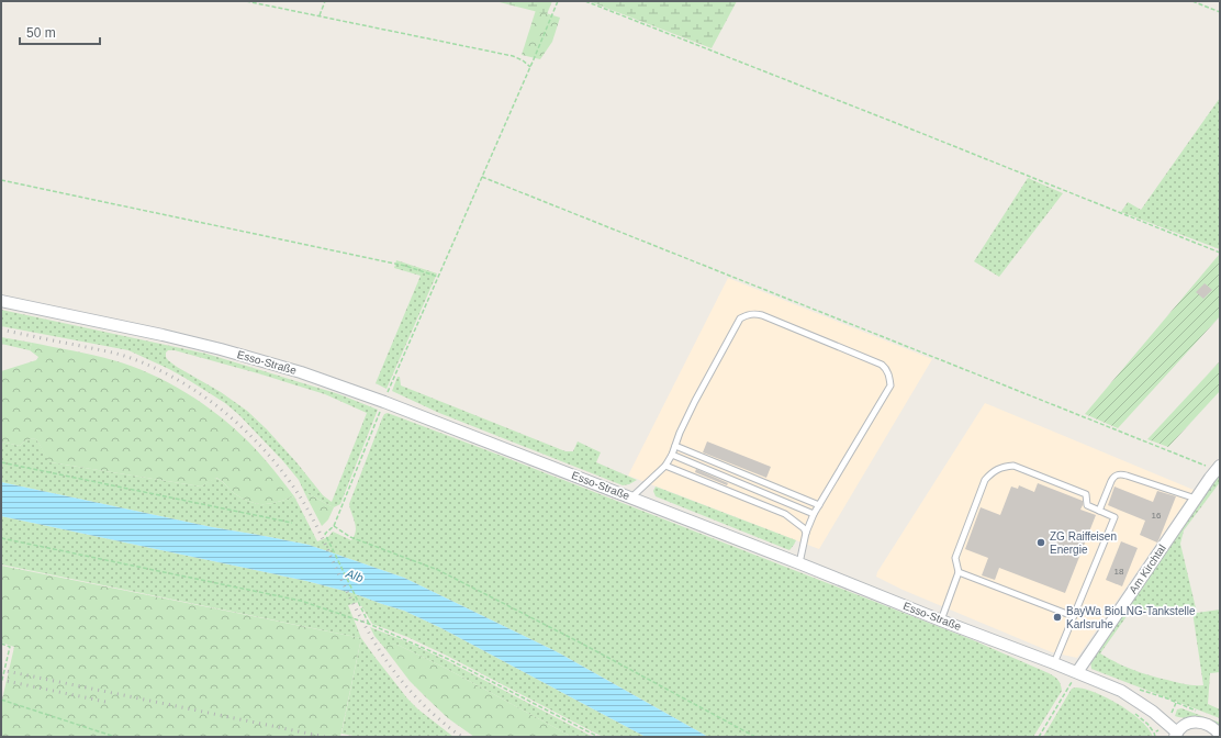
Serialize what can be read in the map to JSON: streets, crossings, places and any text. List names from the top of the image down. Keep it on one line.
{"streets":{"street":["Esso-Straße","Am Kirchtal"]},"crossings":[["Esso-Straße","Am Kirchtal"]],"water":["Alb"],"places":["ZG Raiffeisen Energie","BayWa BioLNG-Tankstelle Karlsruhe"],"house_numbers":["16","18"],"scale_bar":"50 m"}
